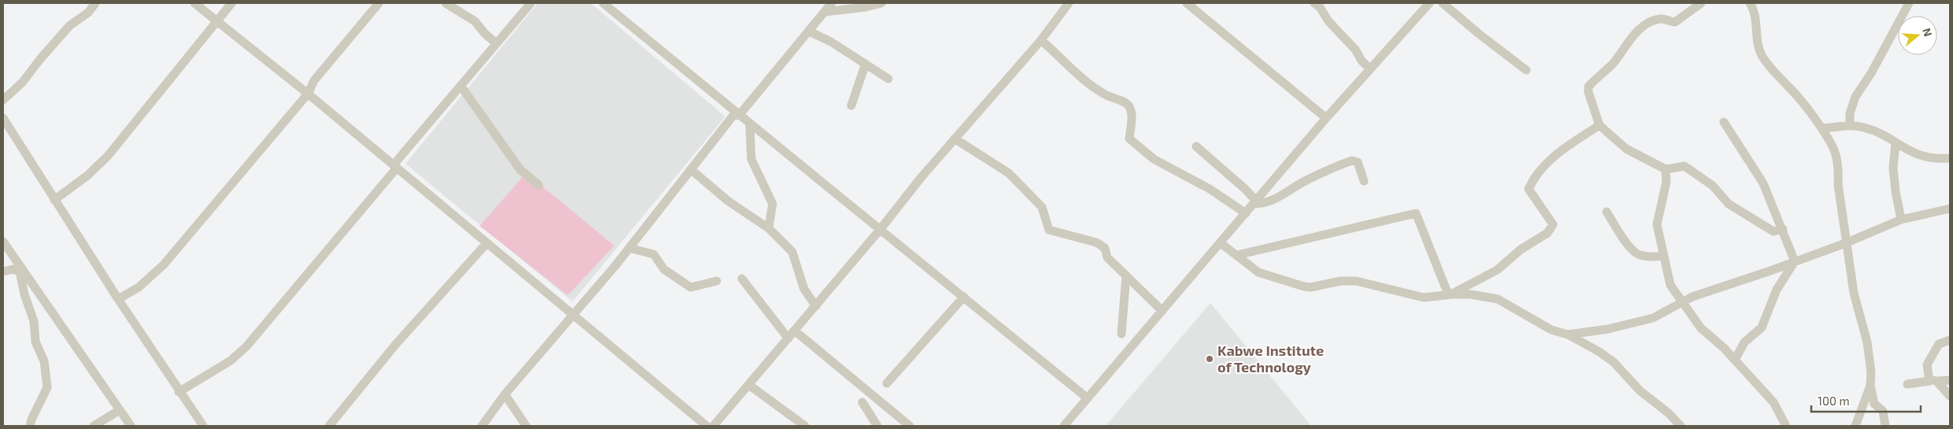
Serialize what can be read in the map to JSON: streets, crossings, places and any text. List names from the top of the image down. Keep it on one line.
{"places":["Kabwe Institute of Technology"],"scale_bar":"100 m","north":"right"}
